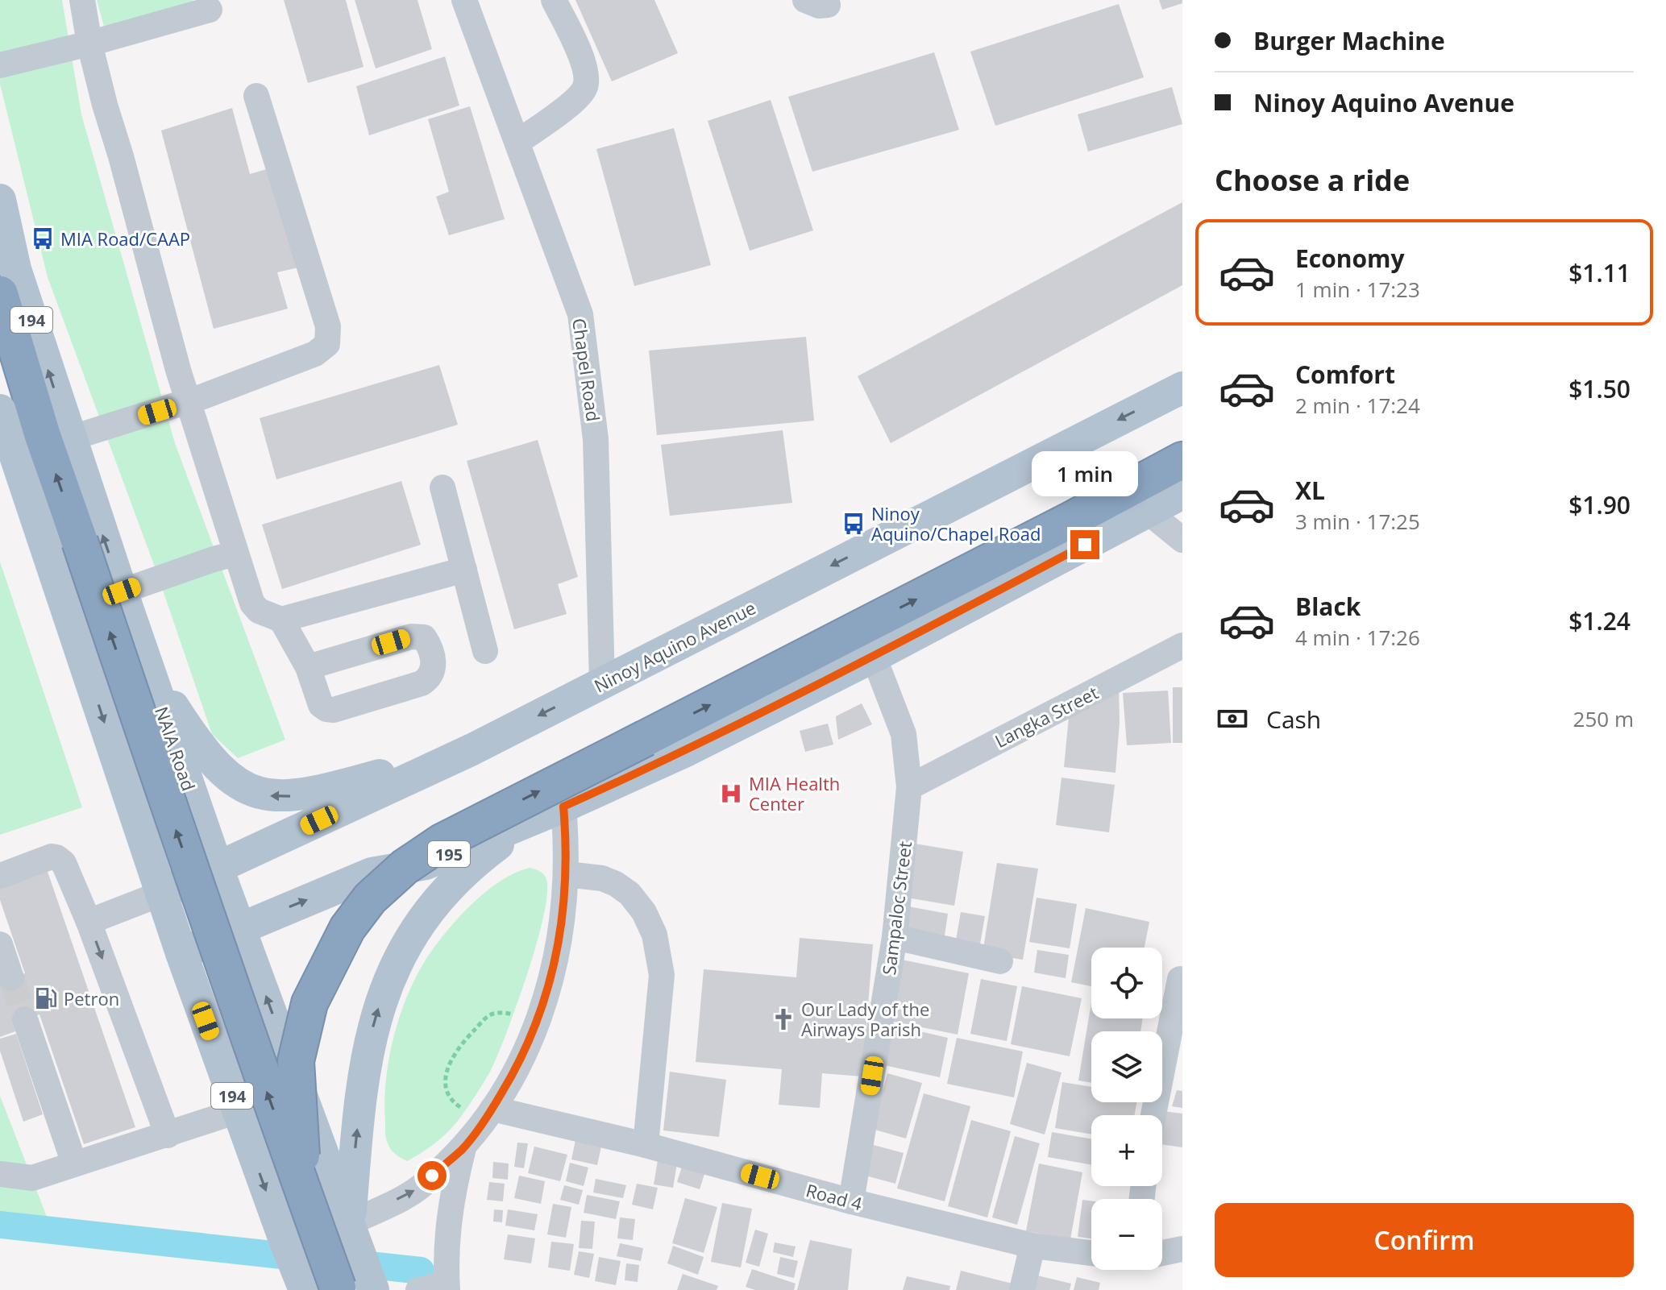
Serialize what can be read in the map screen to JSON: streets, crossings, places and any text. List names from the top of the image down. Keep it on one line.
{"streets":{"main road":["194","Ninoy Aquino Avenue","NAIA Road","195"],"street":["Chapel Road","Langka Street","Sampaloc Street","Road 4"]},"crossings":[["194","Ninoy Aquino Avenue"],["194","NAIA Road"],["194","195"],["Chapel Road","Ninoy Aquino Avenue"],["Ninoy Aquino Avenue","NAIA Road"],["Langka Street","Sampaloc Street"],["NAIA Road","195"],["195","Sampaloc Street"],["Sampaloc Street","Road 4"]],"places":{"bus stop":["MIA Road/CAAP","Ninoy Aquino/Chapel Road"],"hospital":["MIA Health Center"],"fuel station":["Petron"],"church":["Our Lady of the Airways Parish"]},"page":{"banner":["Burger Machine","Ninoy Aquino Avenue"],"heading":"Choose a ride","list":[{"name":"Economy","note":"1 min · 17:23","value":"$1.11"},{"name":"Comfort","note":"2 min · 17:24","value":"$1.50"},{"name":"XL","note":"3 min · 17:25","value":"$1.90"},{"name":"Black","note":"4 min · 17:26","value":"$1.24"}],"bubble":"1 min","pay":["Cash","250 m"],"map_buttons":["+","−"],"buttons":"Confirm"}}
